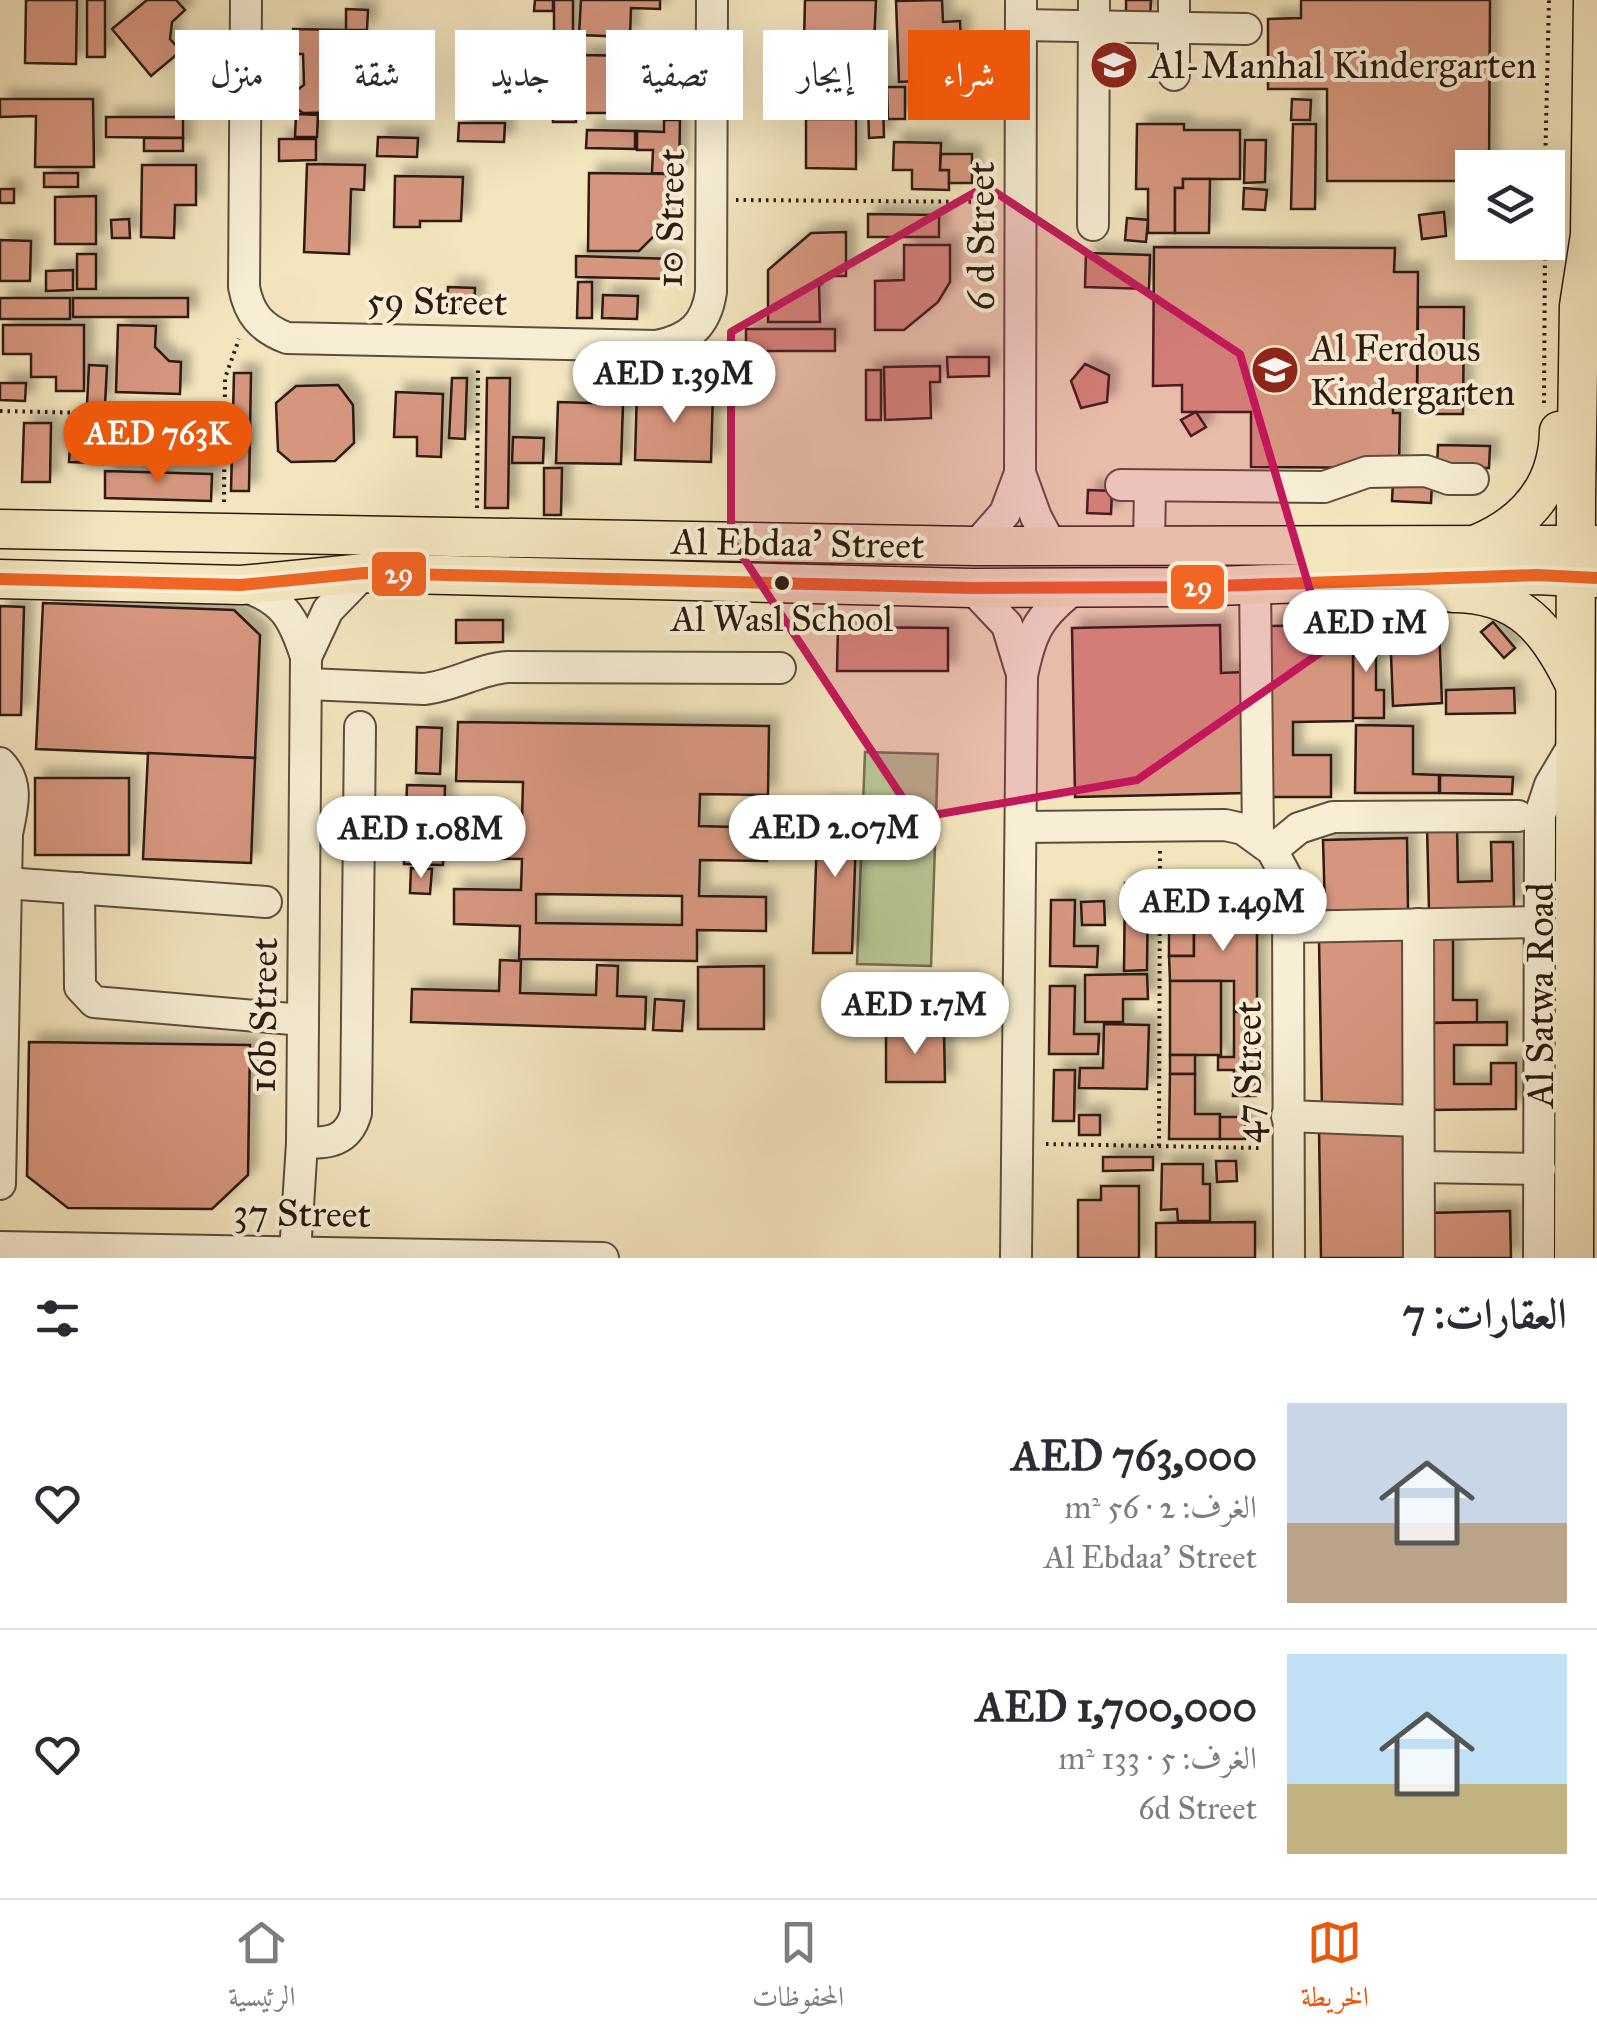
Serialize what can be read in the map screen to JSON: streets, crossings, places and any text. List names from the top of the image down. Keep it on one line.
{"streets":{"main road":["Al Ebdaa' Street","Al Satwa Road"],"street":["10 Street","6 d Street","59 Street","16b Street","47 Street","37 Street"]},"crossings":[["10 Street","59 Street"],["6 d Street","Al Ebdaa' Street"],["Al Ebdaa' Street","Al Satwa Road"],["Al Ebdaa' Street","16b Street"],["Al Ebdaa' Street","47 Street"],["16b Street","37 Street"]],"places":{"school or university":["Al-Manhal Kindergarten","Al Ferdous Kindergarten"],"other":["Al Wasl School"]},"lines":["transit line 29"],"page":{"chip":["شراء","إيجار","تصفية","جديد","شقة","منزل"],"price":["AED 1.39M","AED 763K","AED 1M","AED 2.07M","AED 1.08M","AED 1.49M","AED 1.7M"],"heading":"العقارات: 7","list":[{"name":"AED 763,000","note":"الغرف: 2 · 56 m² · Al Ebdaa' Street"},{"name":"AED 1,700,000","note":"الغرف: 5 · 133 m² · 6d Street"}],"tabs":["الخريطة","المحفوظات","الرئيسية"]}}
